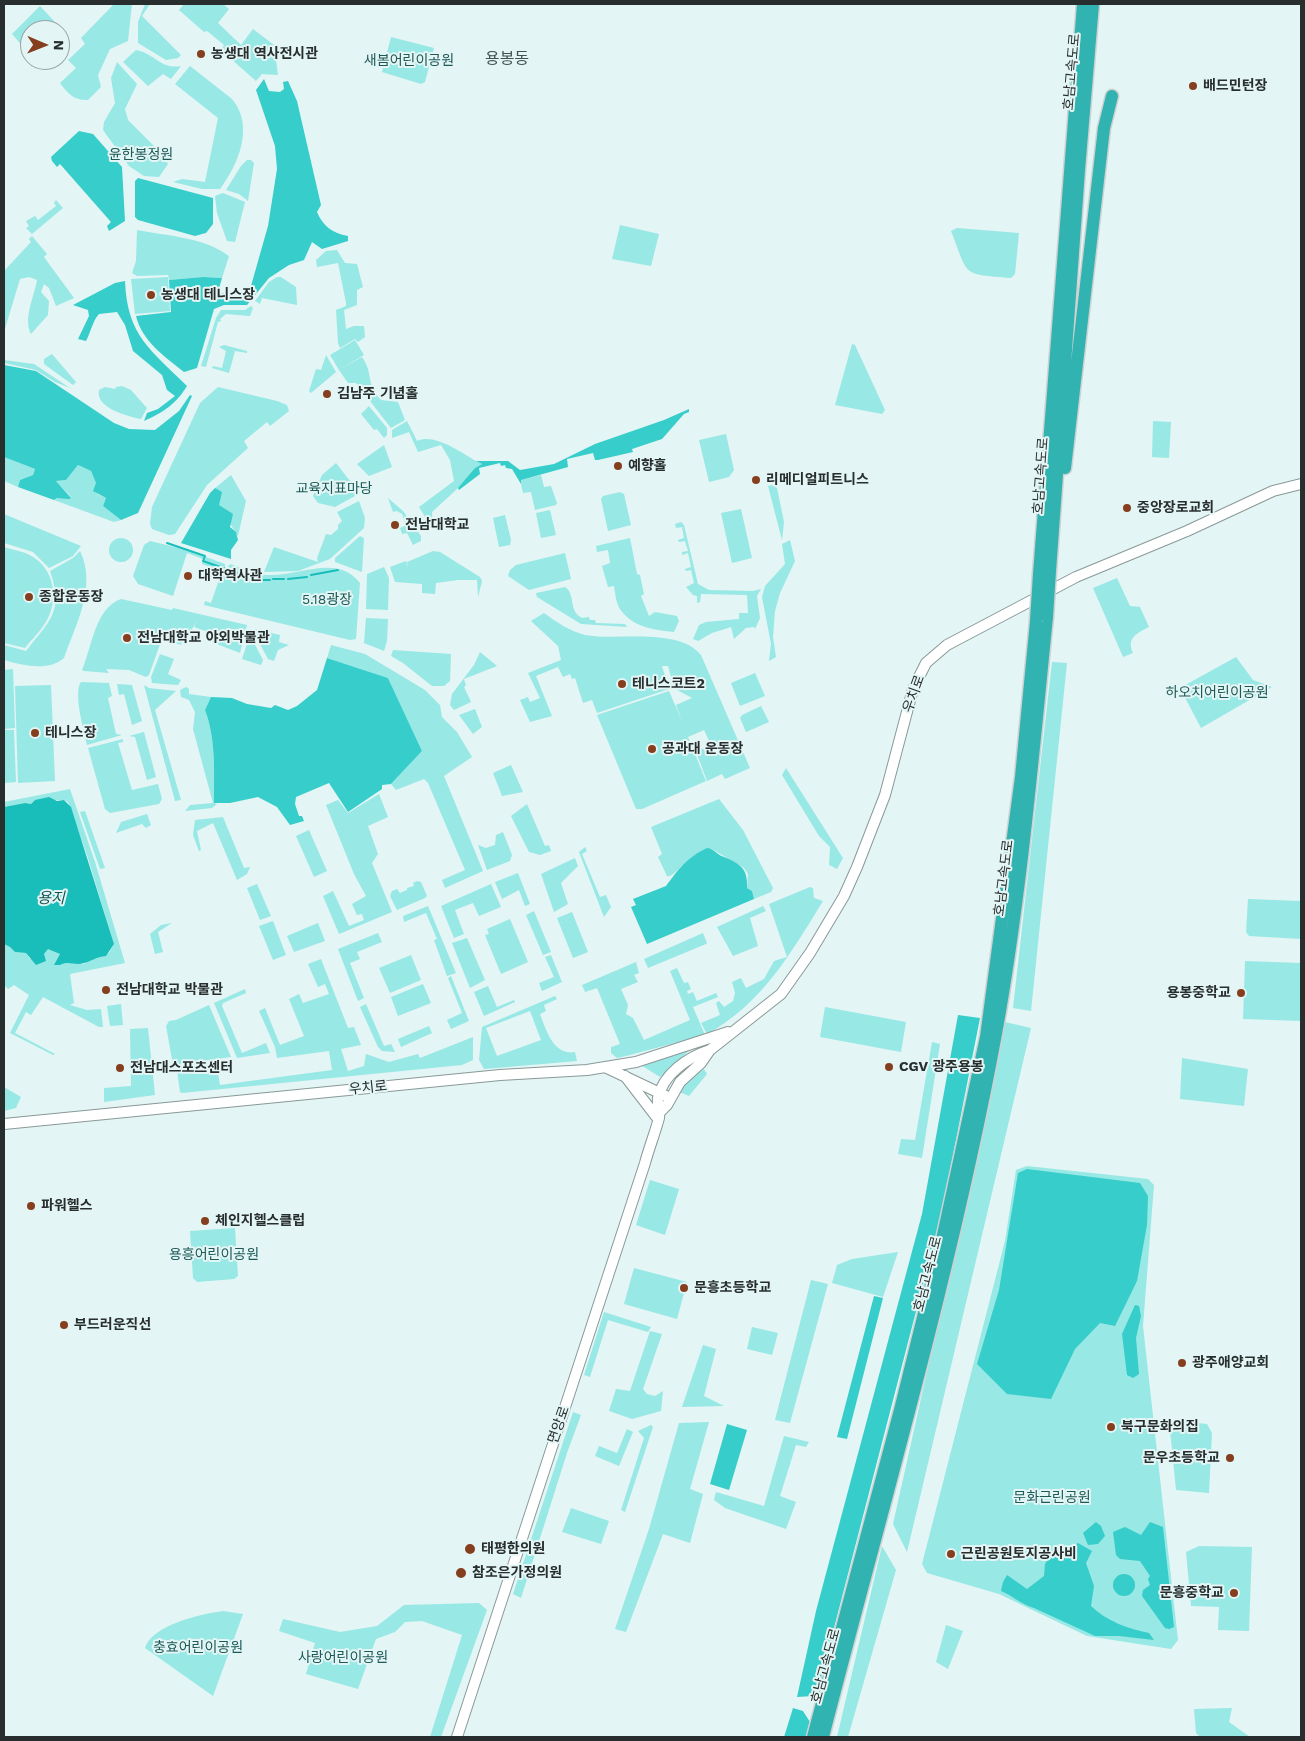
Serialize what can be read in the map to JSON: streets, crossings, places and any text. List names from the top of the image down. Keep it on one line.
{"streets":{"highway":["호남고속도로"],"main road":["우치로","면앙로"]},"crossings":[["우치로","면앙로"]],"districts":["용봉동"],"water":["용지"],"parks":["새봄어린이공원","윤한봉정원","교육지표마당","5.18광장","하오치어린이공원","용흥어린이공원","문화근린공원","충효어린이공원","사랑어린이공원"],"places":["농생대 역사전시관","배드민턴장","농생대 테니스장","김남주 기념홀","예향홀","리메디얼피트니스","중앙장로교회","전남대학교","대학역사관","종합운동장","전남대학교 야외박물관","테니스코트2","테니스장","공과대 운동장","전남대학교 박물관","용봉중학교","CGV 광주용봉","전남대스포츠센터","파워헬스","체인지헬스클럽","문흥초등학교","부드러운직선","광주애양교회","북구문화의집","문우초등학교","태평한의원","근린공원토지공사비","참조은가정의원","문흥중학교"],"north":"right"}
